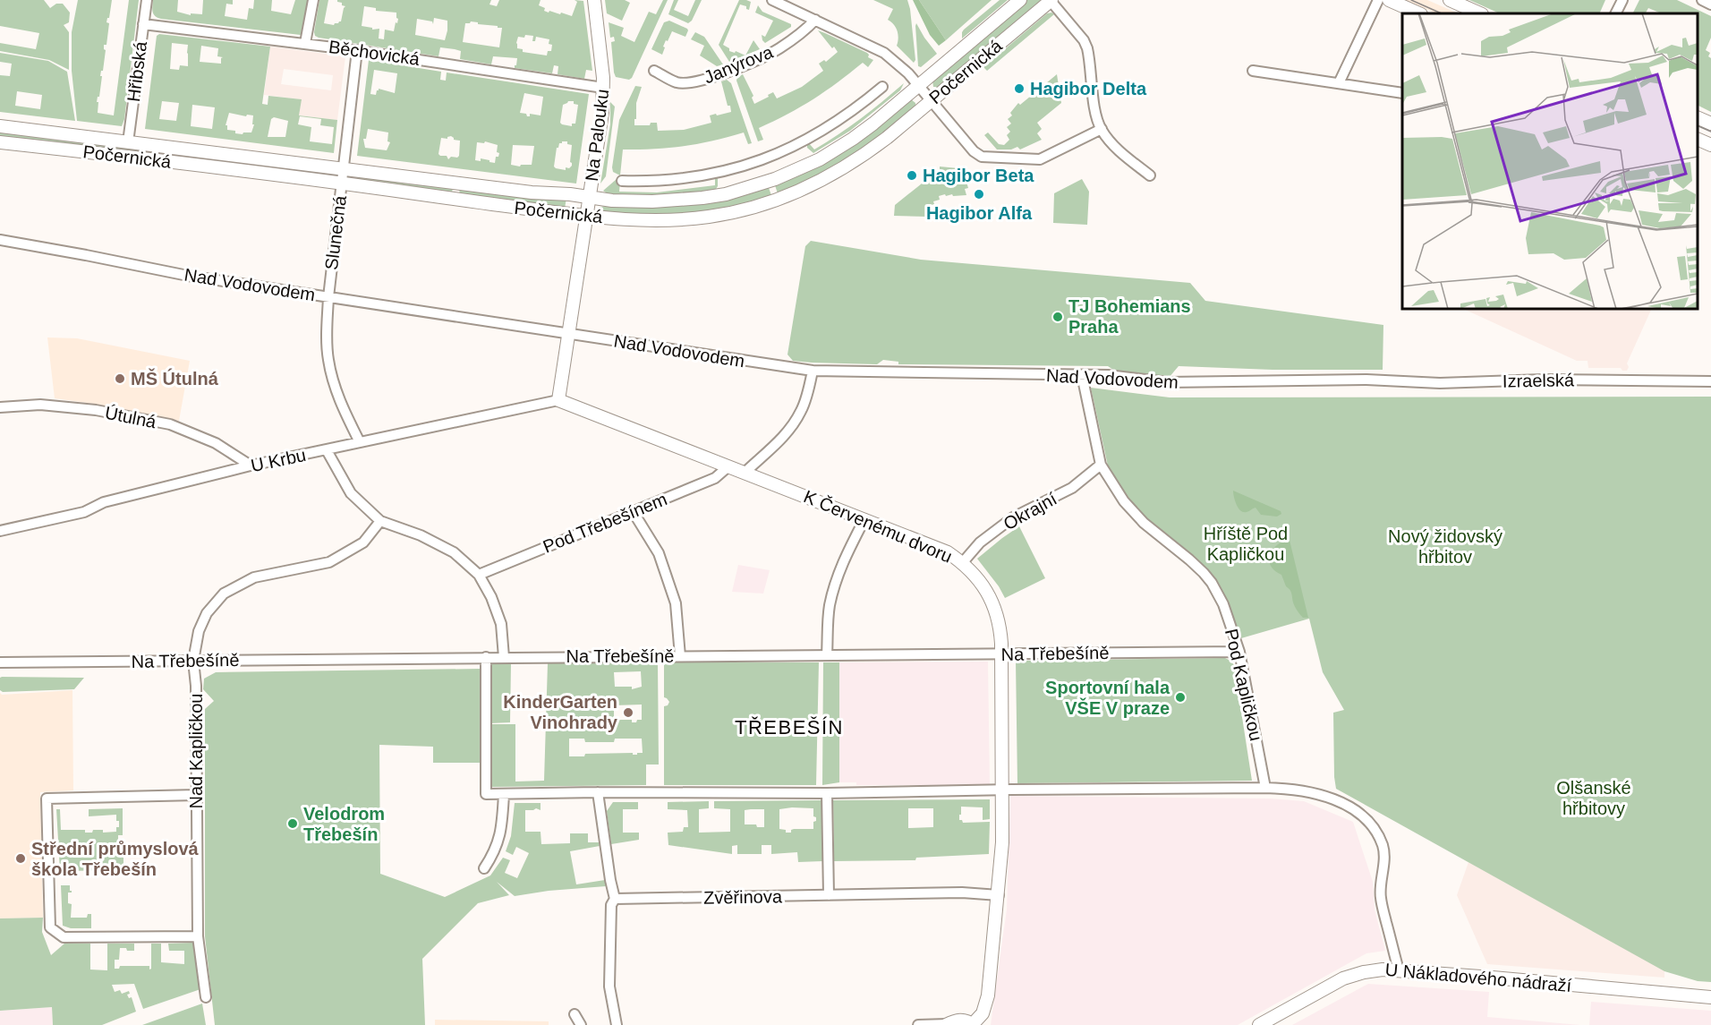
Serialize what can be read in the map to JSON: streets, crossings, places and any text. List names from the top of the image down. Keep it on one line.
{"streets":{"street":["Běchovická","Janýrova","Hřibská","Počernická","Na Palouku","Slunečná","Nad Vodovodem","Izraelská","Útulná","U Krbu","Okrajní","Pod Třebešínem","K Červenému dvoru","Na Třebešíně","Pod Kapličkou","Nad Kapličkou","Zvěřinova","U Nákladového nádraží"]},"crossings":[["Běchovická","Hřibská"],["Běchovická","Na Palouku"],["Běchovická","Slunečná"],["Hřibská","Počernická"],["Počernická","Na Palouku"],["Počernická","Slunečná"],["Na Palouku","Nad Vodovodem"],["Slunečná","Nad Vodovodem"],["Slunečná","U Krbu"],["Nad Vodovodem","Izraelská"],["Nad Vodovodem","Pod Kapličkou"],["Útulná","U Krbu"],["U Krbu","K Červenému dvoru"],["Okrajní","K Červenému dvoru"],["Okrajní","Pod Kapličkou"],["Pod Třebešínem","K Červenému dvoru"],["K Červenému dvoru","Na Třebešíně"],["K Červenému dvoru","Zvěřinova"],["Na Třebešíně","Pod Kapličkou"],["Na Třebešíně","Nad Kapličkou"]],"districts":["TŘEBEŠÍN"],"parks":["Hříště Pod Kapličkou","Nový židovský hřbitov","Olšanské hřbitovy"],"places":["Hagibor Delta","Hagibor Beta","Hagibor Alfa","TJ Bohemians Praha","MŠ Útulná","Sportovní hala VŠE V praze","KinderGarten Vinohrady","Velodrom Třebešín","Střední průmyslová škola Třebešín"]}
